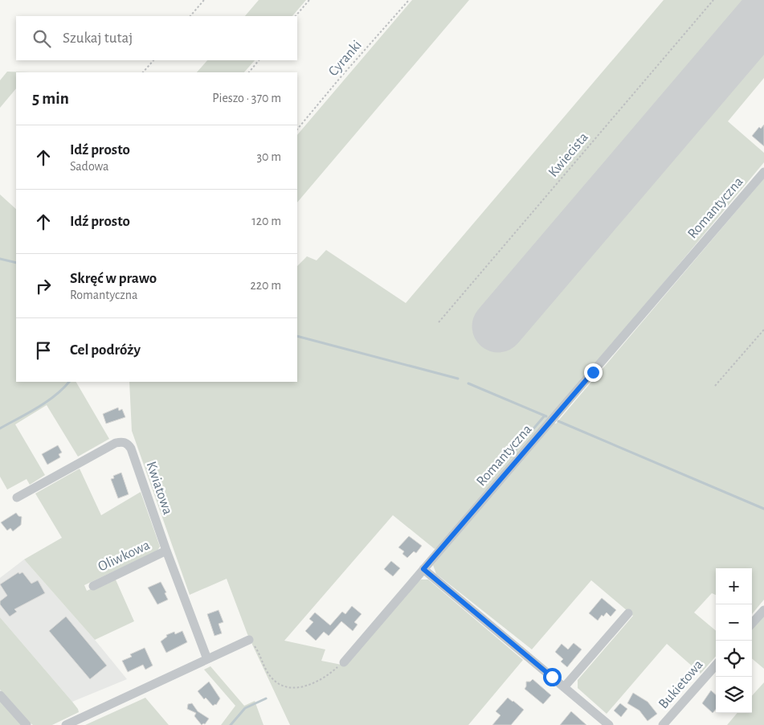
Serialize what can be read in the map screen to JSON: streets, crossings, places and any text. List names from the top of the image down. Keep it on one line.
{"streets":{"street":["Romantyczna","Kwiatowa","Oliwkowa","Bukietowa"],"path":["Cyranki","Kwiecista"]},"crossings":[["Kwiatowa","Oliwkowa"]],"page":{"search":"Szukaj tutaj","heading":["5 min","Pieszo · 370 m"],"list":[["Idź prosto","Sadowa","30 m"],["Idź prosto","120 m"],["Skręć w prawo","Romantyczna","220 m"],"Cel podróży"],"map_buttons":["+","−"]}}
